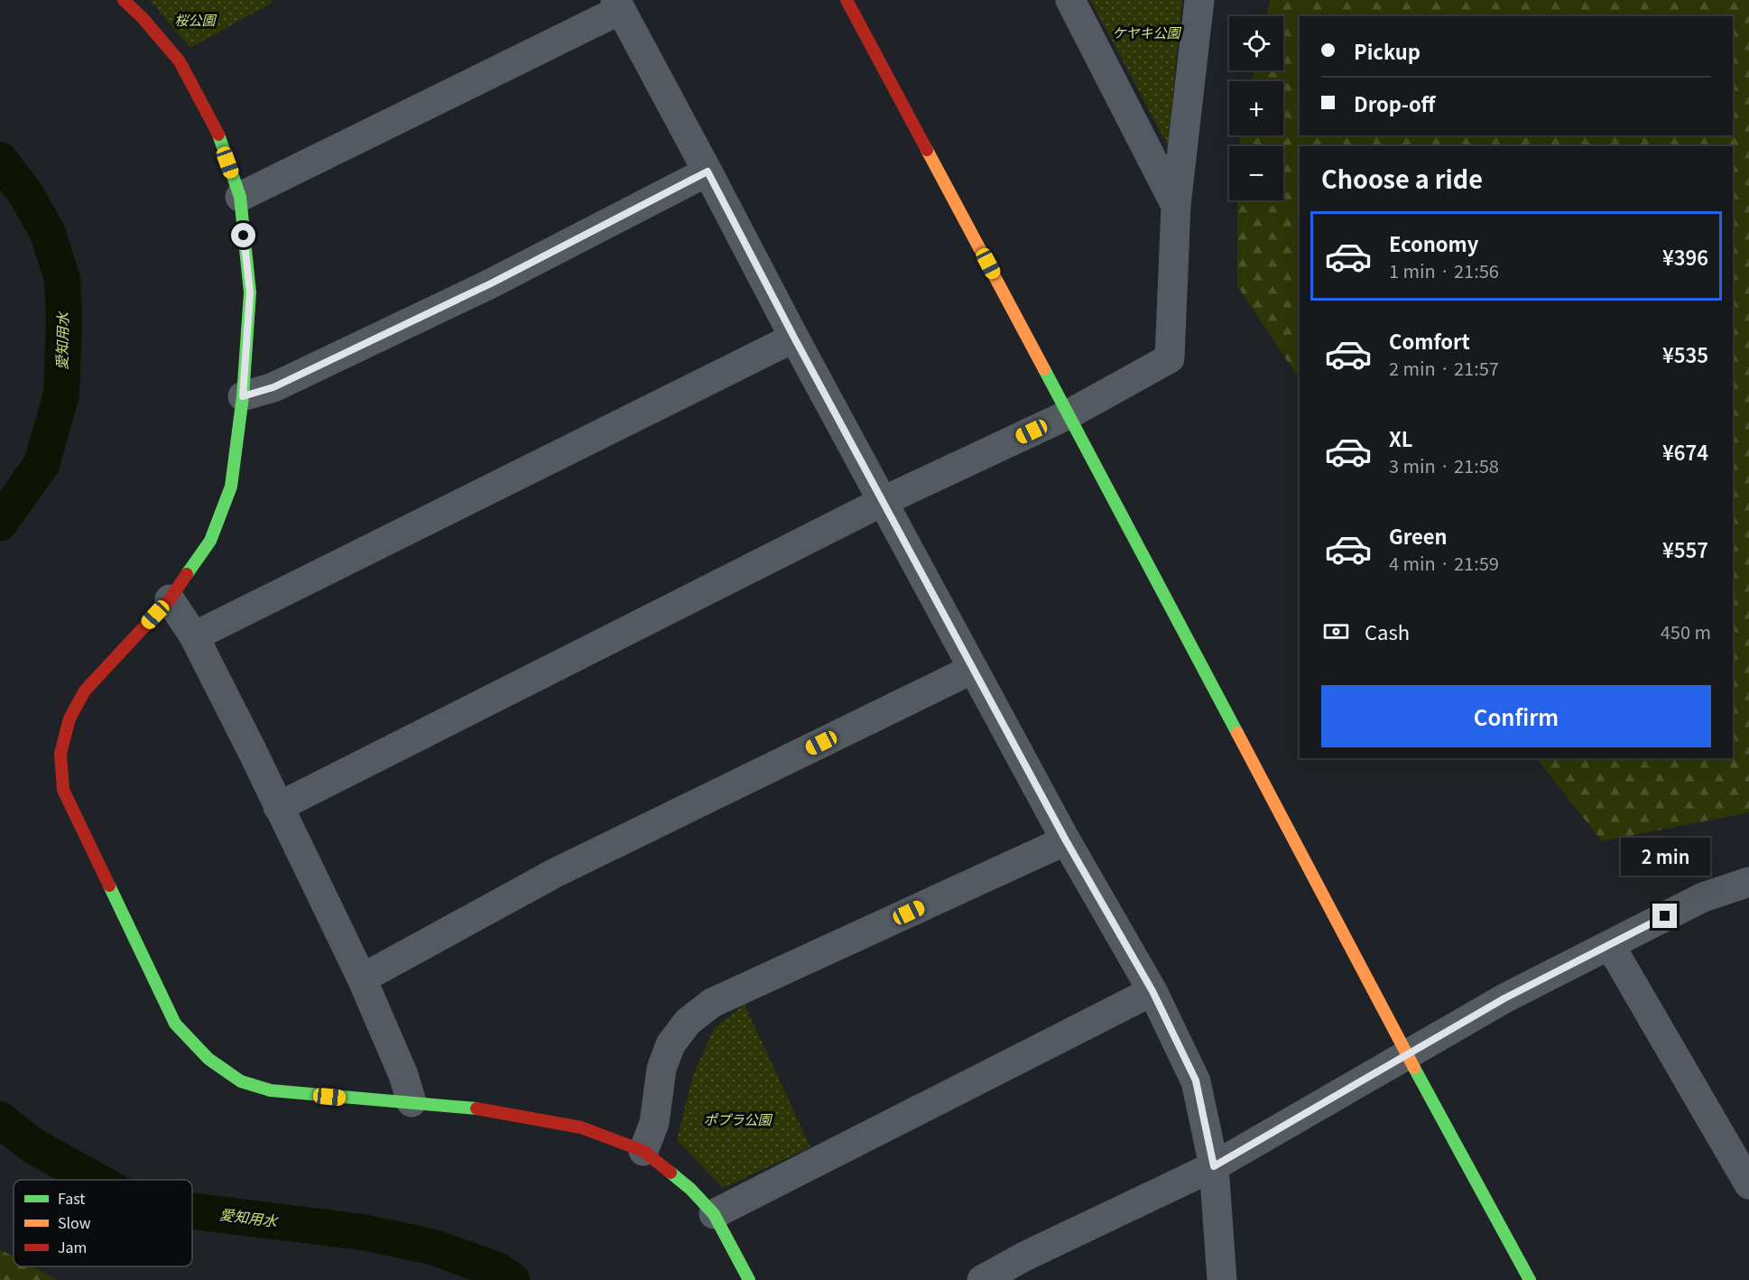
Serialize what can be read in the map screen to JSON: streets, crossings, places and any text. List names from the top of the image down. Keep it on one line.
{"water":["愛知用水"],"parks":["桜公園","ケヤキ公園","ポプラ公園"],"legend":["Fast","Slow","Jam"],"page":{"map_buttons":["+","−"],"banner":["Pickup","Drop-off"],"heading":"Choose a ride","list":[{"name":"Economy","note":"1 min · 21:56","value":"¥396"},{"name":"Comfort","note":"2 min · 21:57","value":"¥535"},{"name":"XL","note":"3 min · 21:58","value":"¥674"},{"name":"Green","note":"4 min · 21:59","value":"¥557"}],"pay":["Cash","450 m"],"buttons":"Confirm","bubble":"2 min"}}
